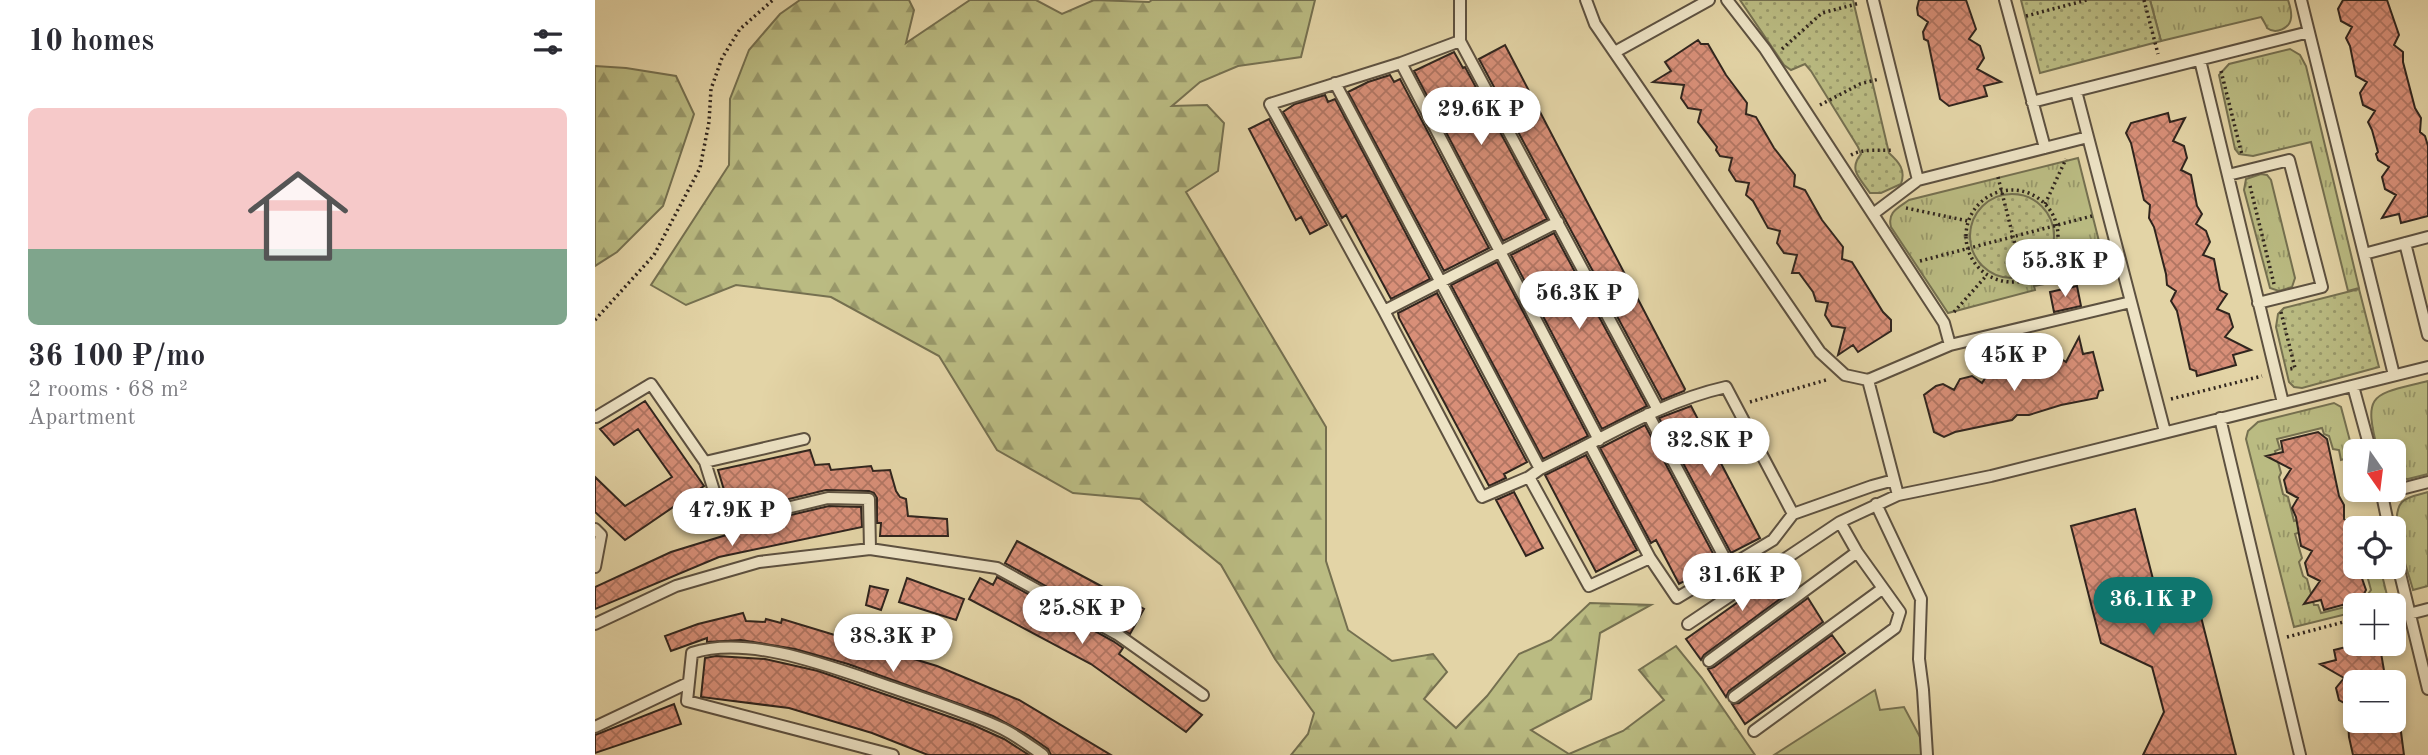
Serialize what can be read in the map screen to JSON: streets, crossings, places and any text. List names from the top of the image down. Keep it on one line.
{"north":"bottom","page":{"heading":"10 homes","list":[{"name":"36 100 ₽/mo","note":"2 rooms · 68 m² · Apartment"}],"price":["29.6K ₽","55.3K ₽","56.3K ₽","45K ₽","32.8K ₽","47.9K ₽","31.6K ₽","36.1K ₽","25.8K ₽","38.3K ₽"],"map_buttons":["+","−"]}}
